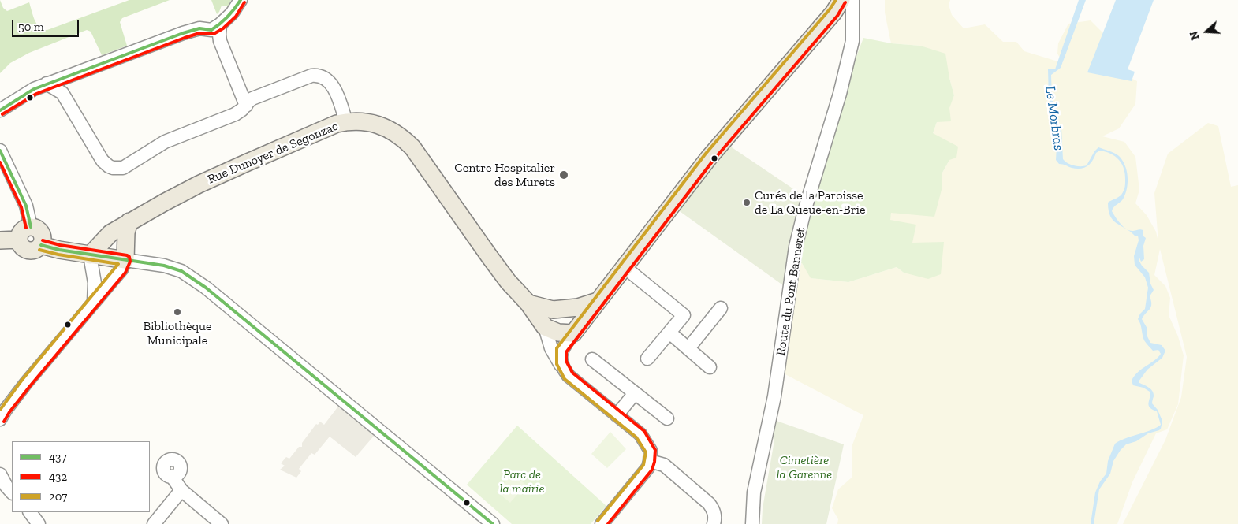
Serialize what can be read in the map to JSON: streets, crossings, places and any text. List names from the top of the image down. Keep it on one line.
{"streets":{"main road":["Rue Dunoyer de Segonzac"],"street":["Route du Pont Banneret"]},"water":["Le Morbras"],"parks":["Cimetière la Garenne","Parc de la mairie"],"places":["Centre Hospitalier des Murets","Curés de la Paroisse de La Queue-en-Brie","Bibliothèque Municipale"],"lines":["transit line 437","transit line 207","transit line 432"],"legend":["437","432","207"],"scale_bar":"50 m","north":"left"}
